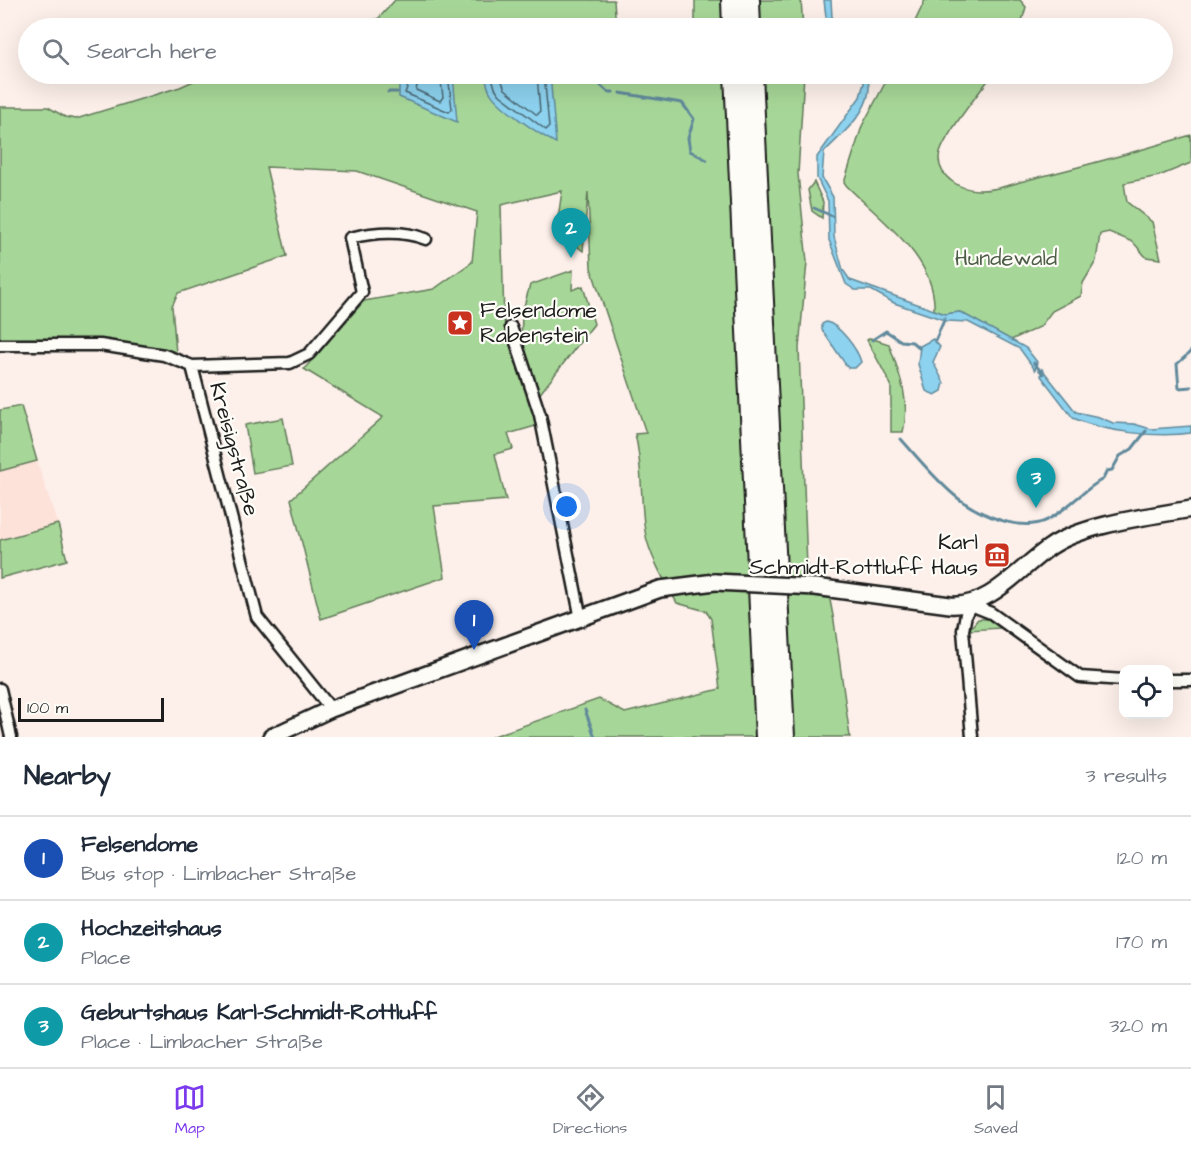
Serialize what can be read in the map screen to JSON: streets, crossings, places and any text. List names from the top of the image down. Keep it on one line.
{"streets":{"street":["Kreisigstraße"]},"parks":["Hundewald"],"places":{"place":["Felsendome Rabenstein"],"museum":["Karl Schmidt-Rottluff Haus"]},"scale_bar":"100 m","page":{"search":"Search here","pins":["2","3","1"],"scale":"100 m","heading":["Nearby","3 results"],"list":[{"mark":"1","name":"Felsendome","note":"Bus stop · Limbacher Straße","value":"120 m"},{"mark":"2","name":"Hochzeitshaus","note":"Place","value":"170 m"},{"mark":"3","name":"Geburtshaus Karl-Schmidt-Rottluff","note":"Place · Limbacher Straße","value":"320 m"}],"nav":["Map","Directions","Saved"]}}
